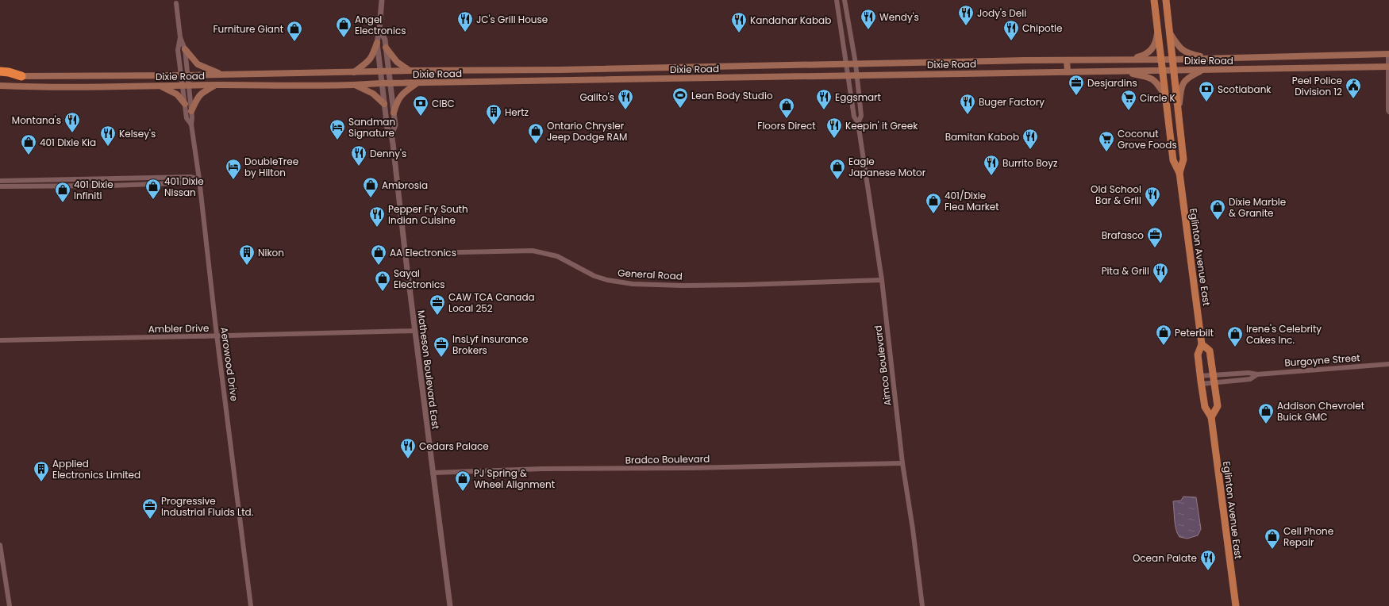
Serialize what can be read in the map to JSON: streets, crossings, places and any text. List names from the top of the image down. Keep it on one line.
{"streets":{"main road":["Dixie Road","Eglinton Avenue East"],"street":["General Road","Ambler Drive","Burgoyne Street","Aerowood Drive","Aimco Boulevard","Matheson Boulevard East","Bradco Boulevard"]},"crossings":[["Dixie Road","Eglinton Avenue East"],["Dixie Road","Aerowood Drive"],["Dixie Road","Aimco Boulevard"],["Dixie Road","Matheson Boulevard East"],["Eglinton Avenue East","Burgoyne Street"],["General Road","Aimco Boulevard"],["General Road","Matheson Boulevard East"],["Ambler Drive","Aerowood Drive"],["Ambler Drive","Matheson Boulevard East"],["Aimco Boulevard","Bradco Boulevard"],["Matheson Boulevard East","Bradco Boulevard"]],"places":{"restaurant":["Jody's Deli","Wendy's","JC's Grill House","Kandahar Kabab","Chipotle","Galito's","Eggsmart","Buger Factory","Montana's","Keepin' it Greek","Kelsey's","Bamitan Kabob","Denny's","Burrito Boyz","Old School Bar & Grill","Pepper Fry South Indian Cuisine","Pita & Grill","Cedars Palace","Ocean Palate"],"shop":["Angel Electronics","Furniture Giant","Floors Direct","Ontario Chrysler Jeep Dodge RAM","401 Dixie Kia","Eagle Japanese Motor","Ambrosia","401 Dixie Nissan","401 Dixie Infiniti","401/Dixie Flea Market","Dixie Marble & Granite","AA Electronics","Sayal Electronics","Peterbilt","Irene's Celebrity Cakes Inc.","Addison Chevrolet Buick GMC","PJ Spring & Wheel Alignment","Cell Phone Repair"],"office":["Desjardins","Brafasco","CAW TCA Canada Local 252","InsLyf Insurance Brokers","Progressive Industrial Fluids Ltd."],"public building":["Peel Police Division 12"],"bank":["Scotiabank","CIBC"],"sports":["Lean Body Studio"],"supermarket":["Circle K","Coconut Grove Foods"],"building":["Hertz","Nikon","Applied Electronics Limited"],"hotel":["Sandman Signature","DoubleTree by Hilton"]}}
